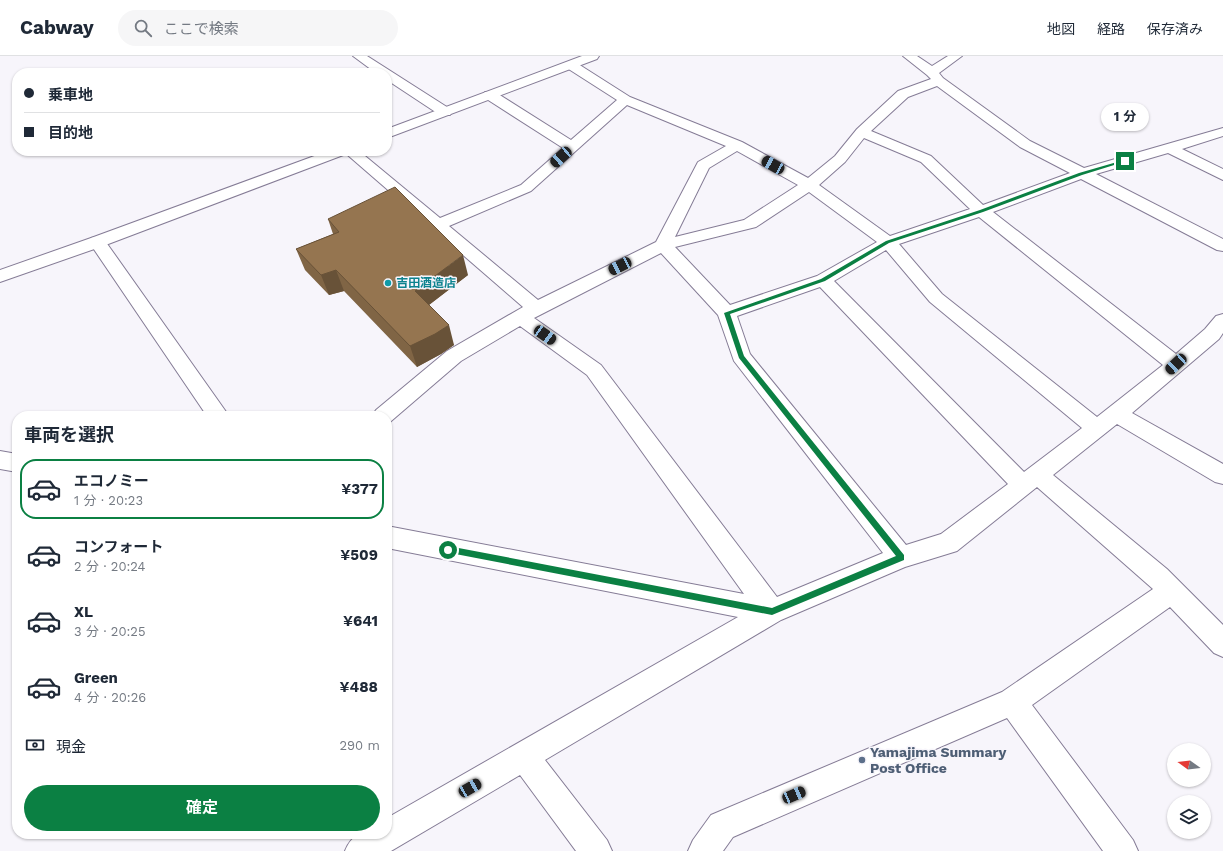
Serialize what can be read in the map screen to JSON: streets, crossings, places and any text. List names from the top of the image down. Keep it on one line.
{"places":["吉田酒造店","Yamajima Summary Post Office"],"north":"left","page":{"header":"Cabway","search":"ここで検索","nav":["地図","経路","保存済み"],"banner":["乗車地","目的地"],"bubble":"1 分","heading":"車両を選択","list":[{"name":"エコノミー","note":"1 分 · 20:23","value":"¥377"},{"name":"コンフォート","note":"2 分 · 20:24","value":"¥509"},{"name":"XL","note":"3 分 · 20:25","value":"¥641"},{"name":"Green","note":"4 分 · 20:26","value":"¥488"}],"pay":["現金","290 m"],"buttons":"確定"}}
